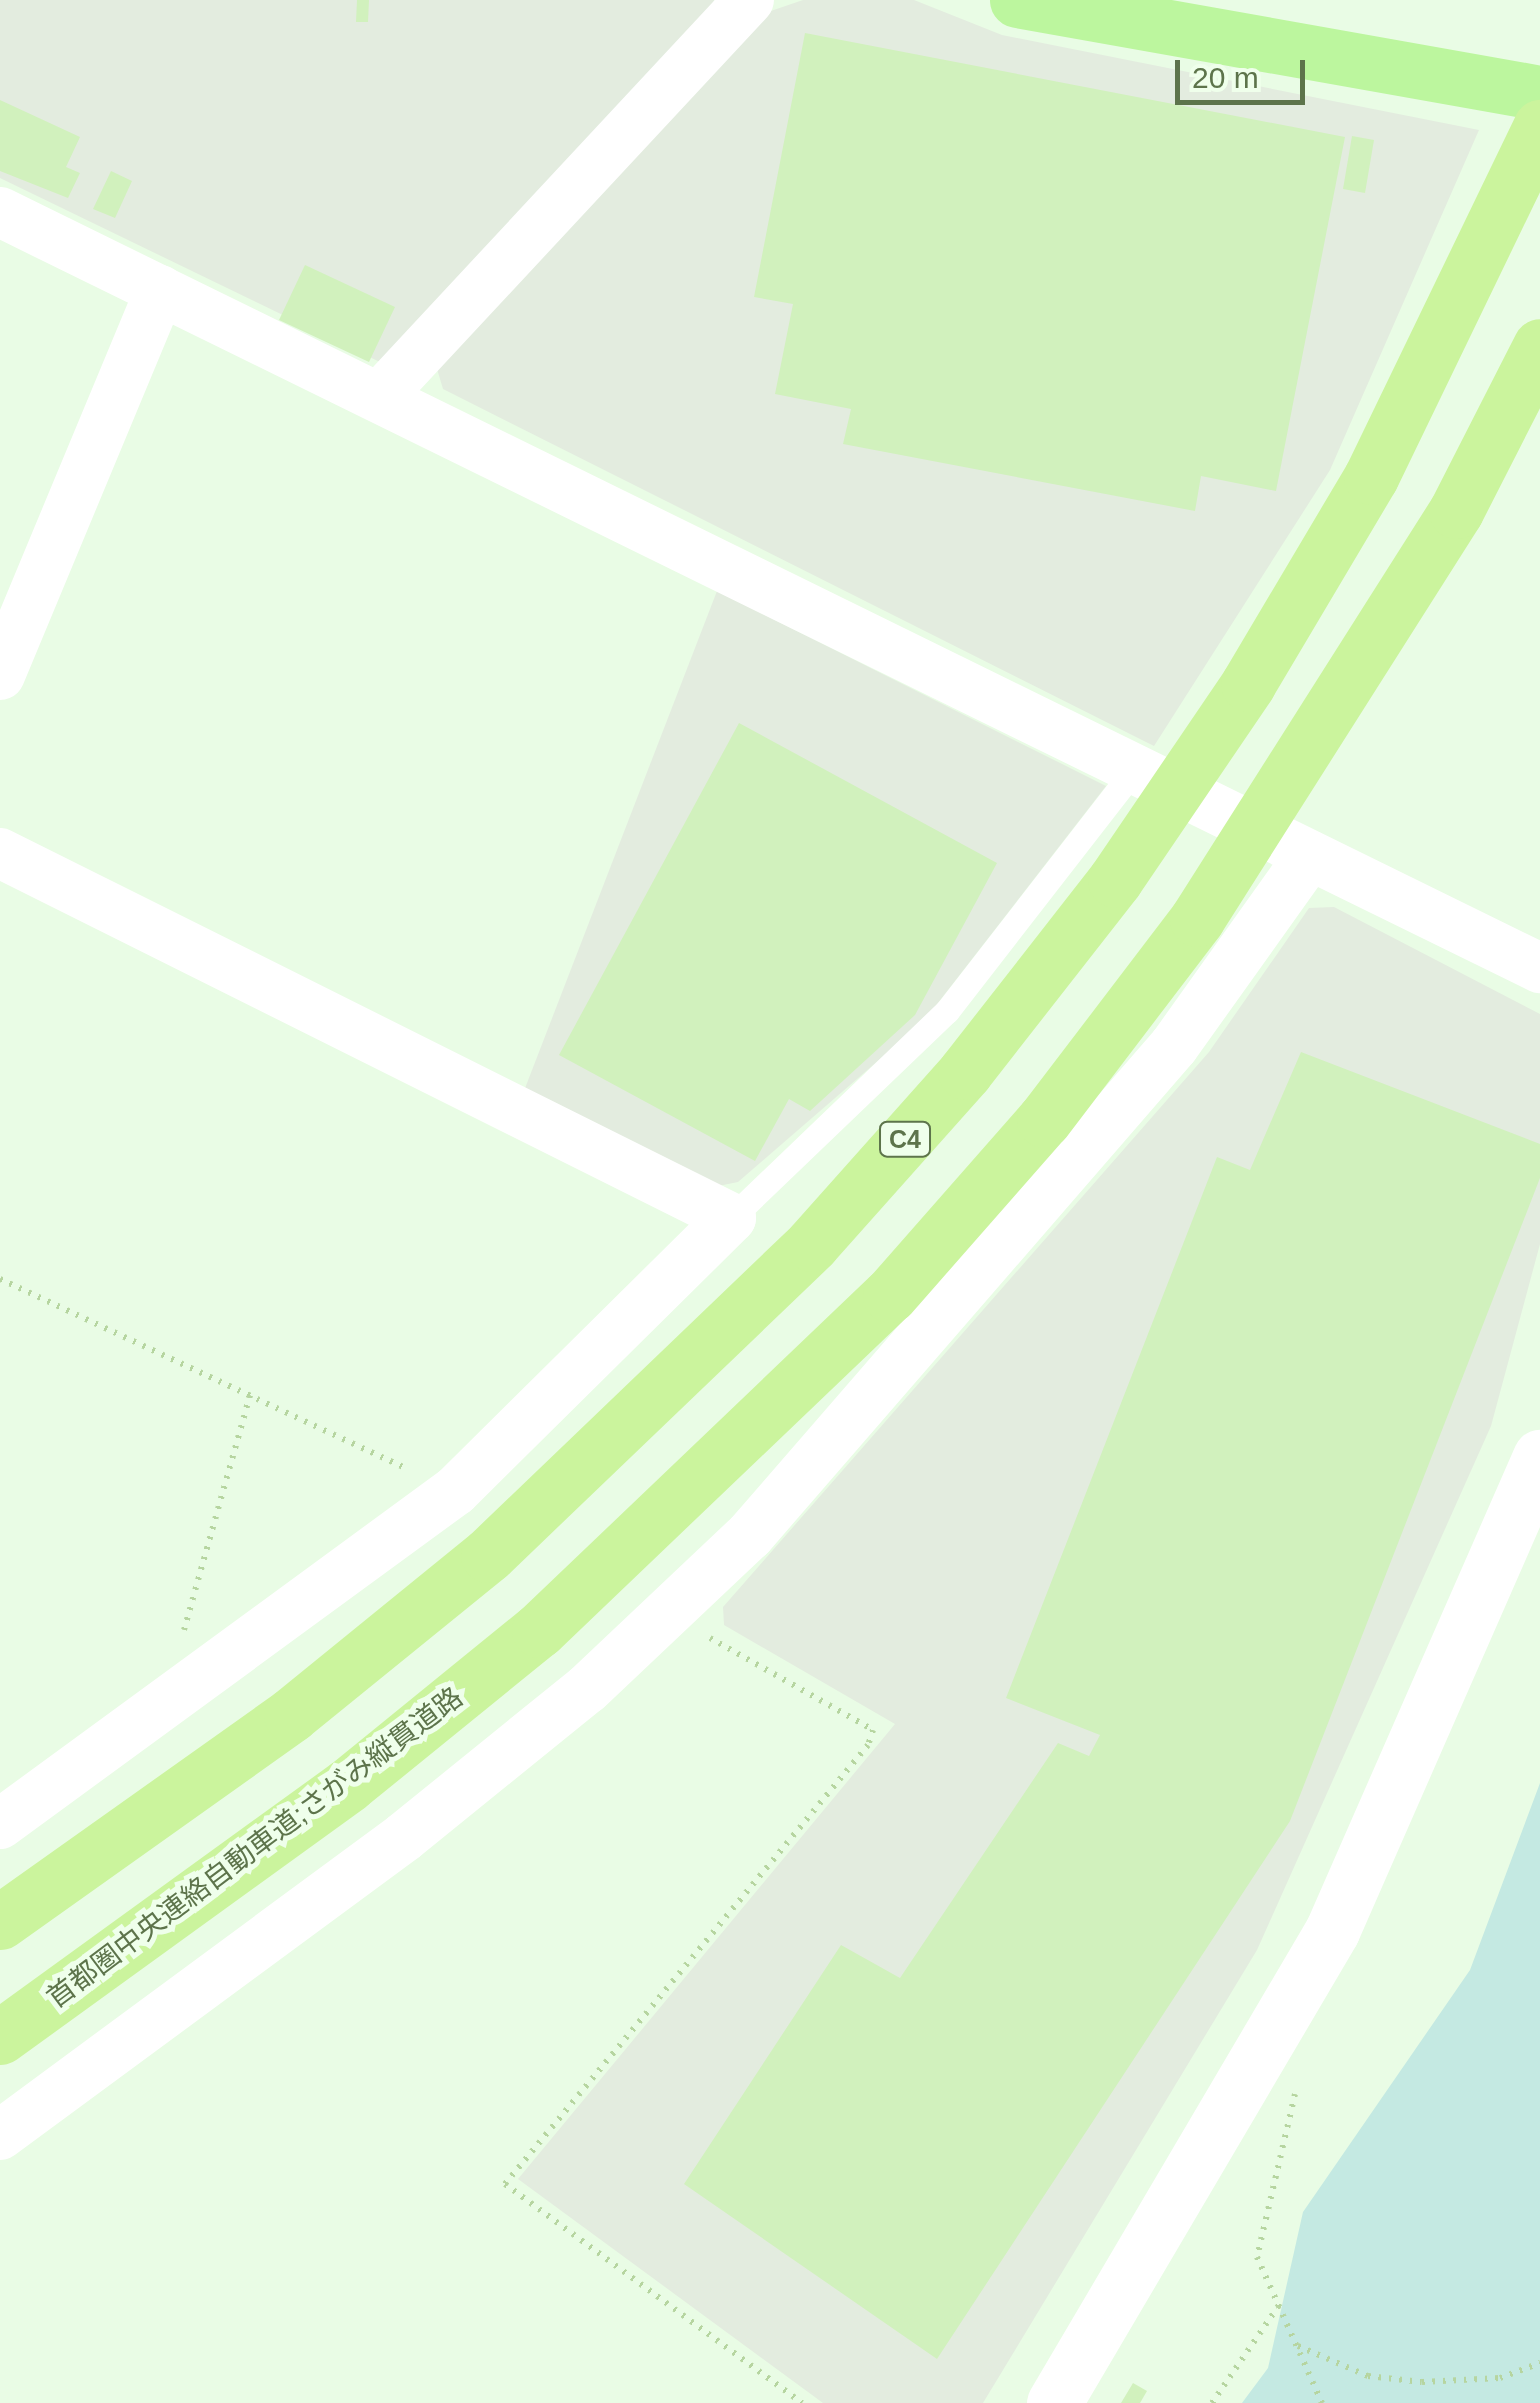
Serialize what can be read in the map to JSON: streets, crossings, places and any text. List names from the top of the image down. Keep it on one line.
{"streets":{"highway":["C4","首都圏中央連絡自動車道;さがみ縦貫道路"]},"scale_bar":"20 m"}
